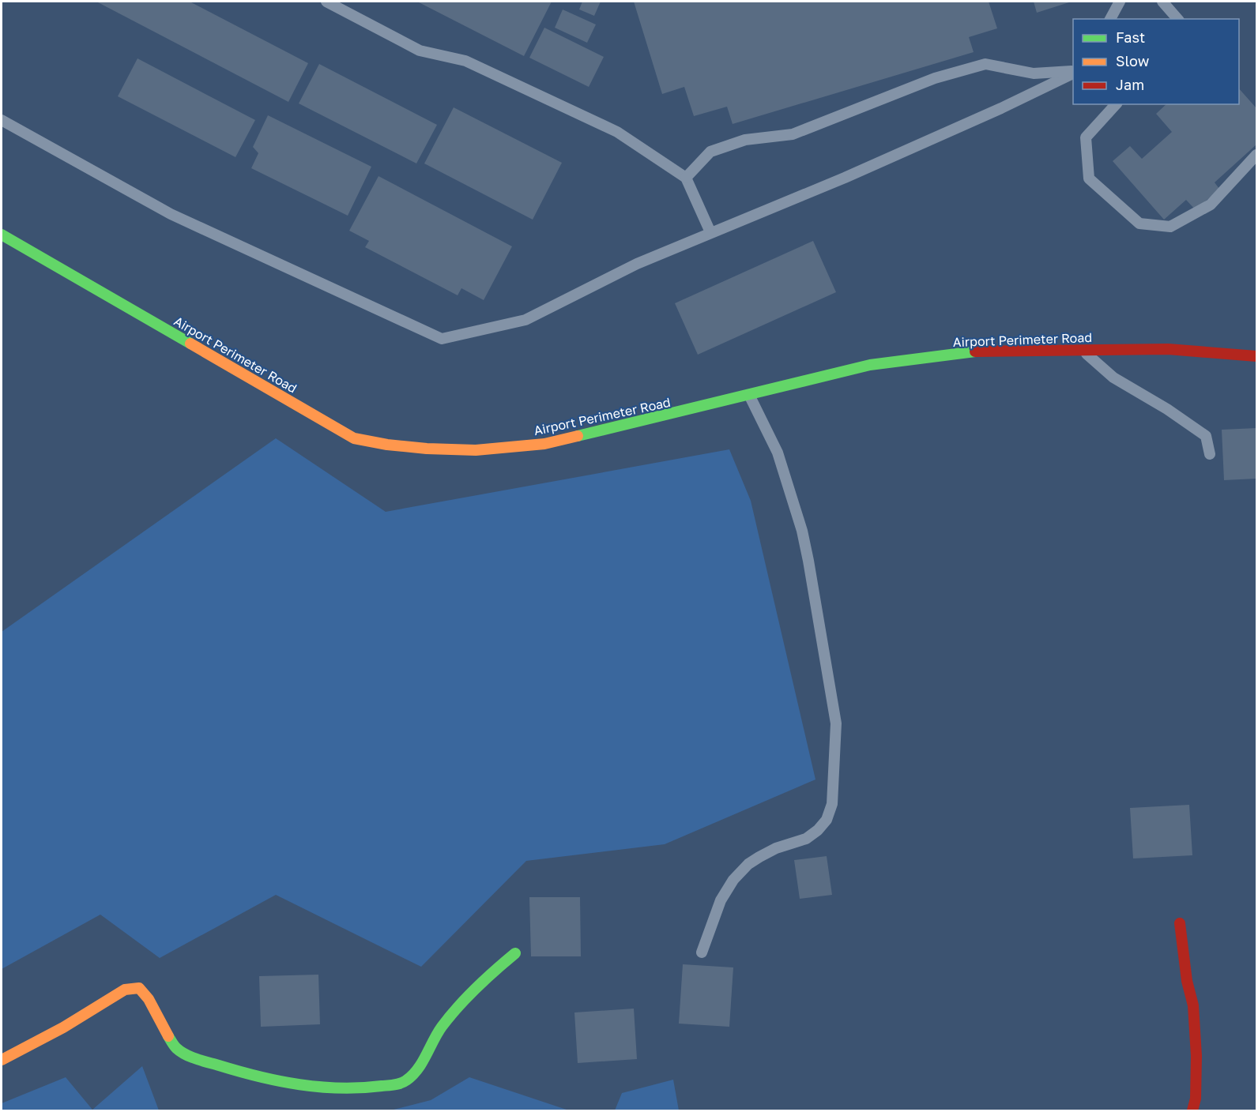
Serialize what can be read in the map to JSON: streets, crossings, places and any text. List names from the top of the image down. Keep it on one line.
{"streets":{"street":["Airport Perimeter Road"]},"legend":["Fast","Slow","Jam"]}
